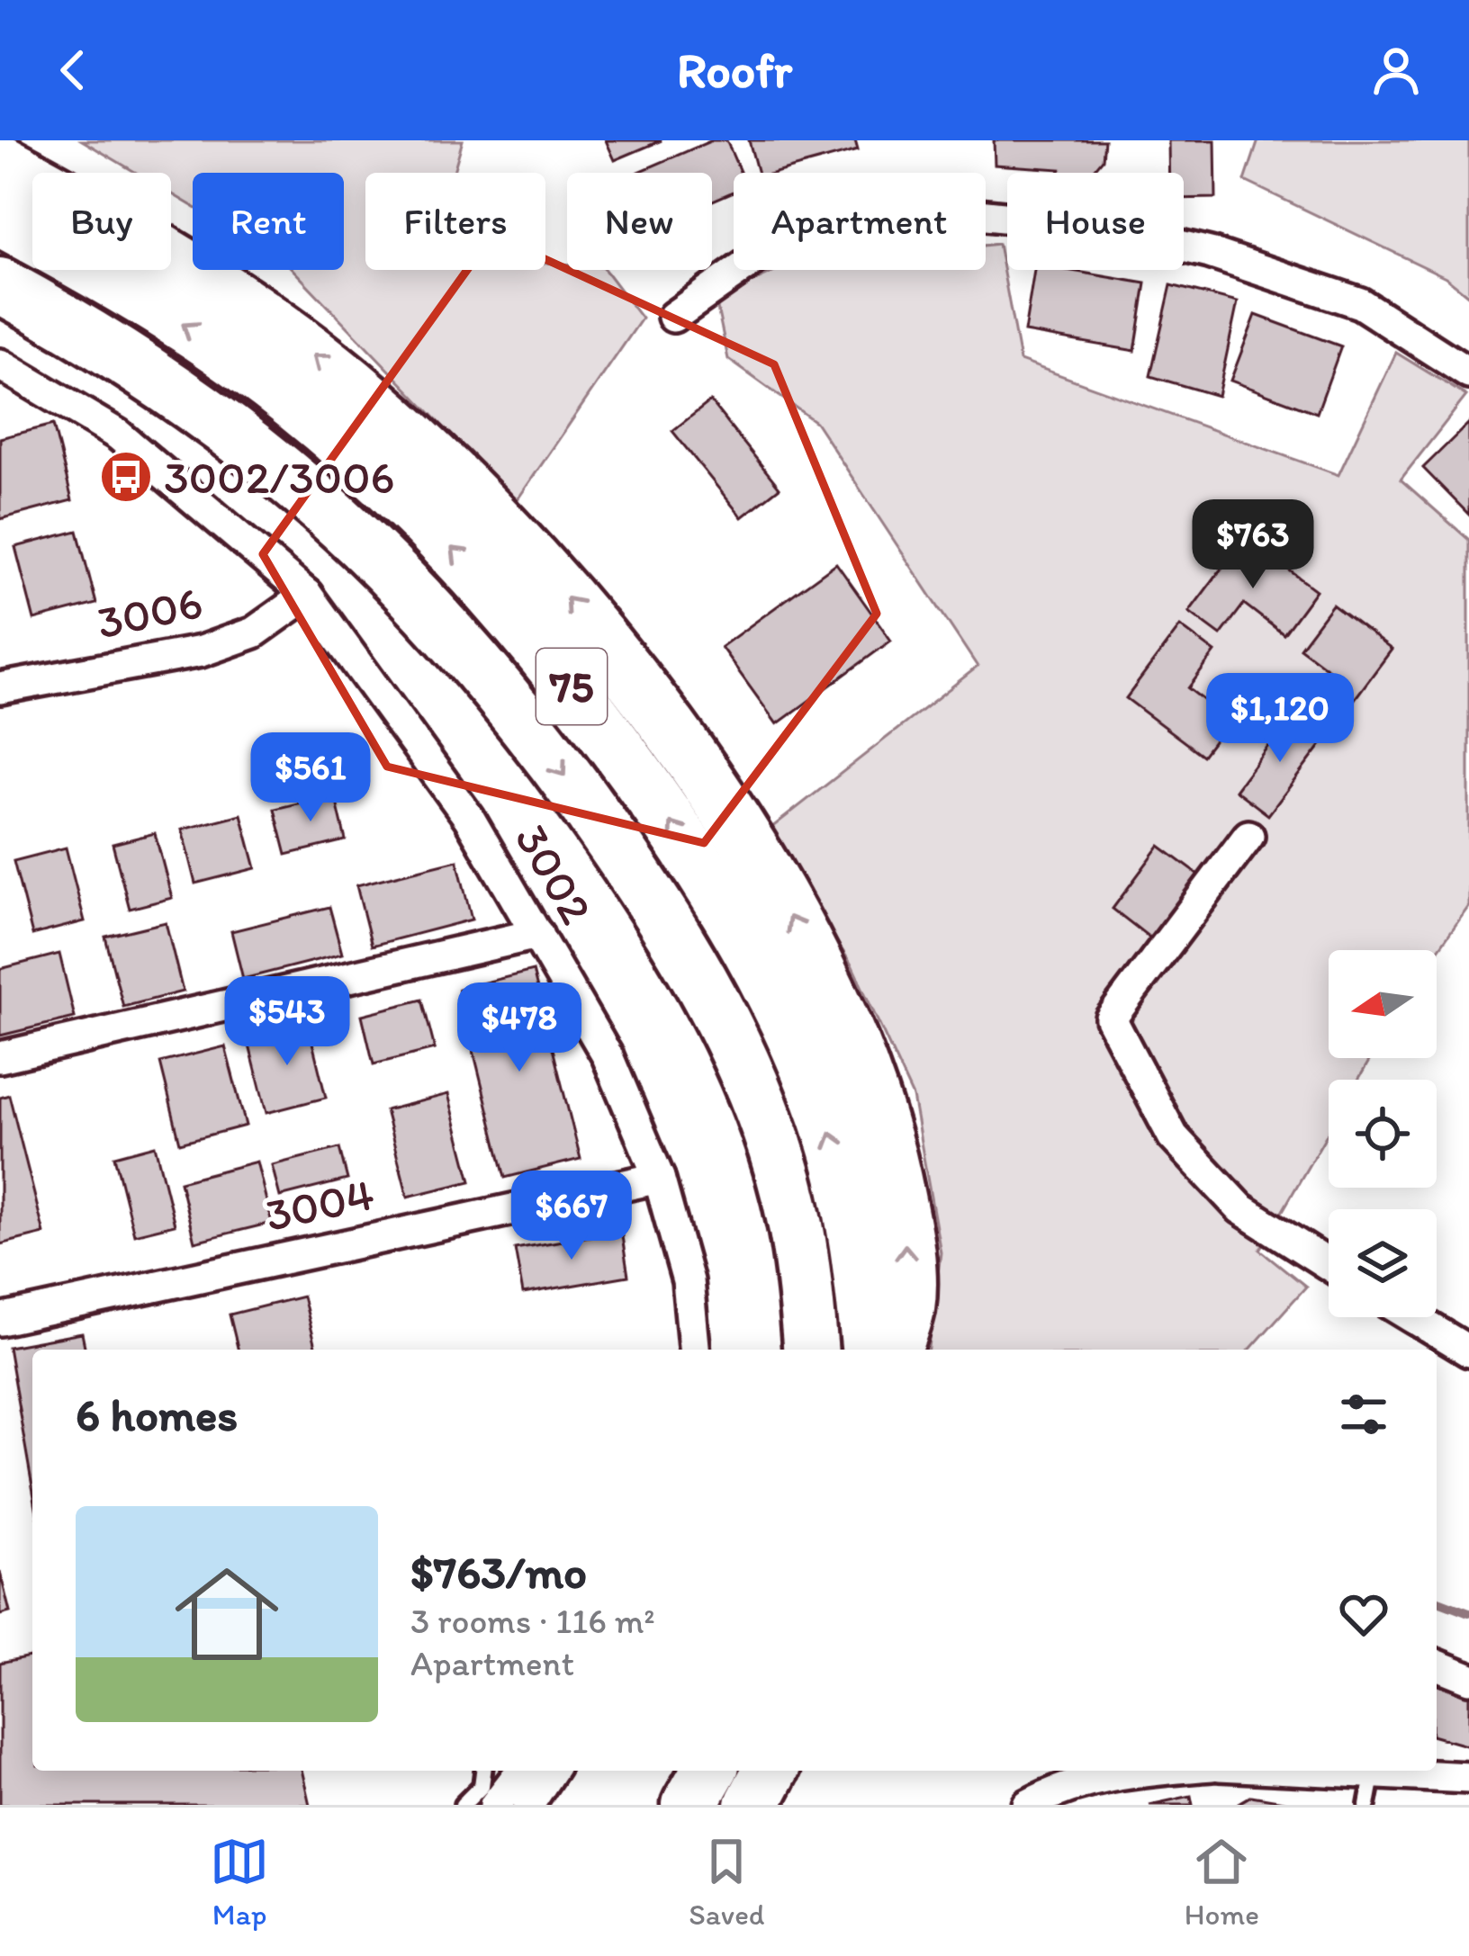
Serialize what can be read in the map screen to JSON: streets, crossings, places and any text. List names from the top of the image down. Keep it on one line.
{"streets":{"highway":["75"],"street":["3006","3002","3004"]},"crossings":[["3006","3002"],["3002","3004"]],"places":{"bus stop":["3002/3006"]},"north":"left","page":{"header":"Roofr","chip":["Buy","Rent","Filters","New","Apartment","House"],"price":["$763","$1,120","$561","$543","$478","$667"],"heading":"6 homes","list":[{"name":"$763/mo","note":"3 rooms · 116 m² · Apartment"}],"tabs":["Map","Saved","Home"]}}
